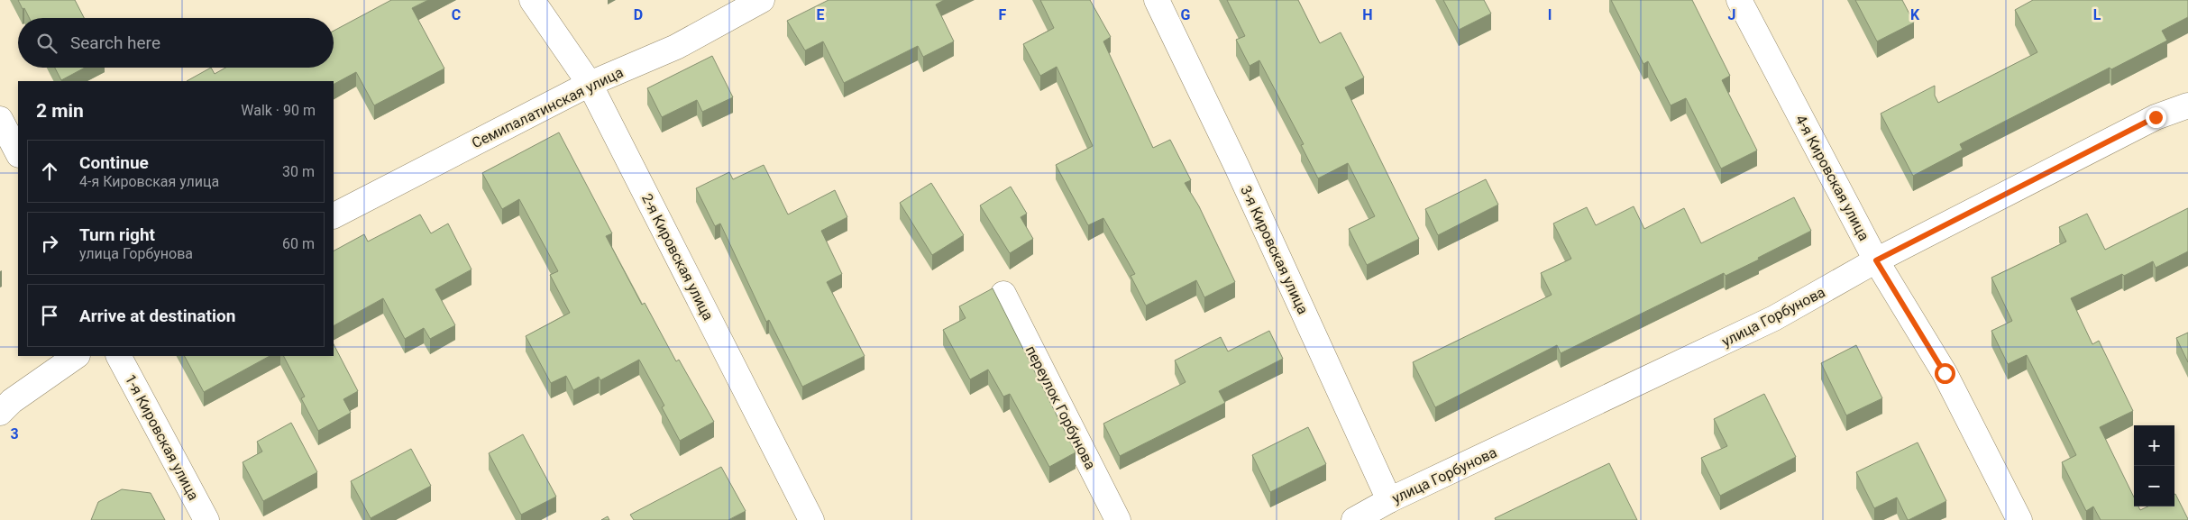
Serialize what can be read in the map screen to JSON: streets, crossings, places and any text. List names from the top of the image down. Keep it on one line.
{"streets":{"street":["Семипалатинская улица","4-я Кировская улица","3-я Кировская улица","2-я Кировская улица","улица Горбунова","переулок Горбунова","1-я Кировская улица"]},"crossings":[["Семипалатинская улица","2-я Кировская улица"],["4-я Кировская улица","улица Горбунова"],["3-я Кировская улица","улица Горбунова"]],"page":{"search":"Search here","heading":["2 min","Walk · 90 m"],"list":[["Continue","4-я Кировская улица","30 m"],["Turn right","улица Горбунова","60 m"],"Arrive at destination"],"map_buttons":["+","−"]},"grid":{"columns":["C","D","E","F","G","H","I","J","K","L"],"rows":["3"]}}
